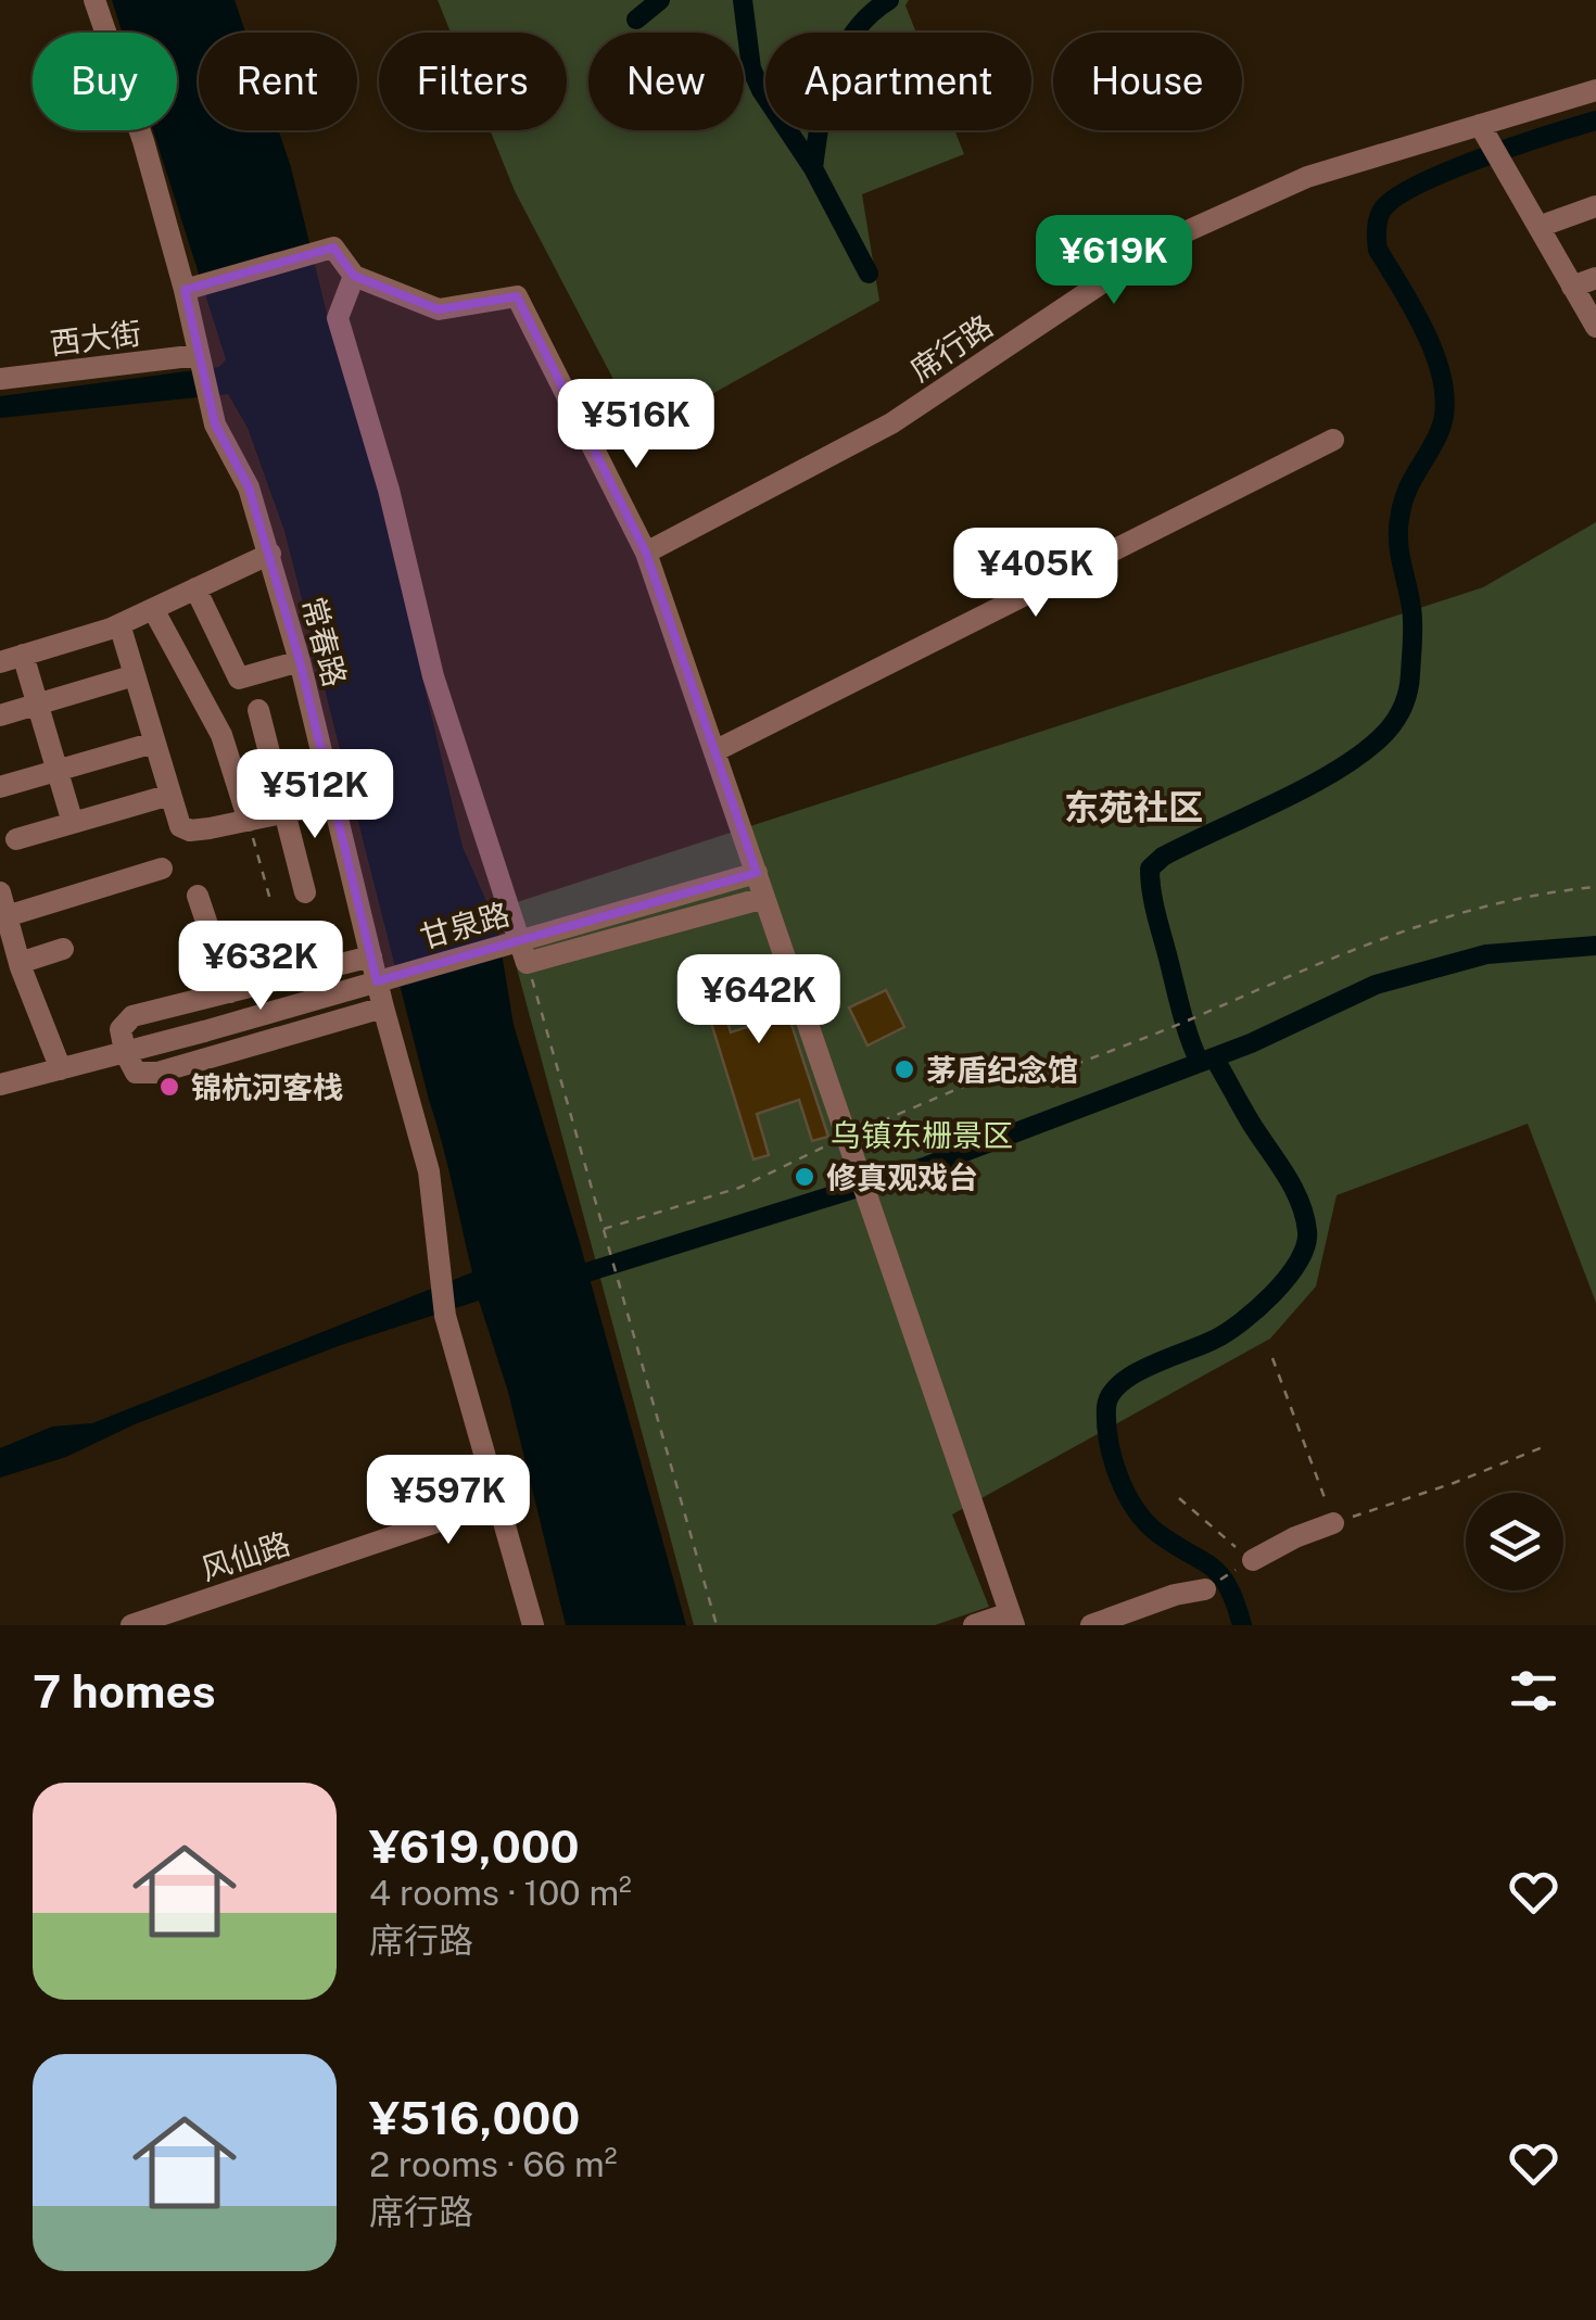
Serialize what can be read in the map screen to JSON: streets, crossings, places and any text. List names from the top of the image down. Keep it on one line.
{"streets":{"street":["西大街","席行路","常春路","甘泉路","风仙路"]},"crossings":[["西大街","常春路"],["常春路","风仙路"]],"districts":["东苑社区"],"parks":["乌镇东栅景区"],"places":["茅盾纪念馆","锦杭河客栈","修真观戏台"],"page":{"chip":["Buy","Rent","Filters","New","Apartment","House"],"price":["¥619K","¥516K","¥405K","¥512K","¥632K","¥642K","¥597K"],"heading":"7 homes","list":[{"name":"¥619,000","note":"4 rooms · 100 m² · 席行路"},{"name":"¥516,000","note":"2 rooms · 66 m² · 席行路"}]}}
